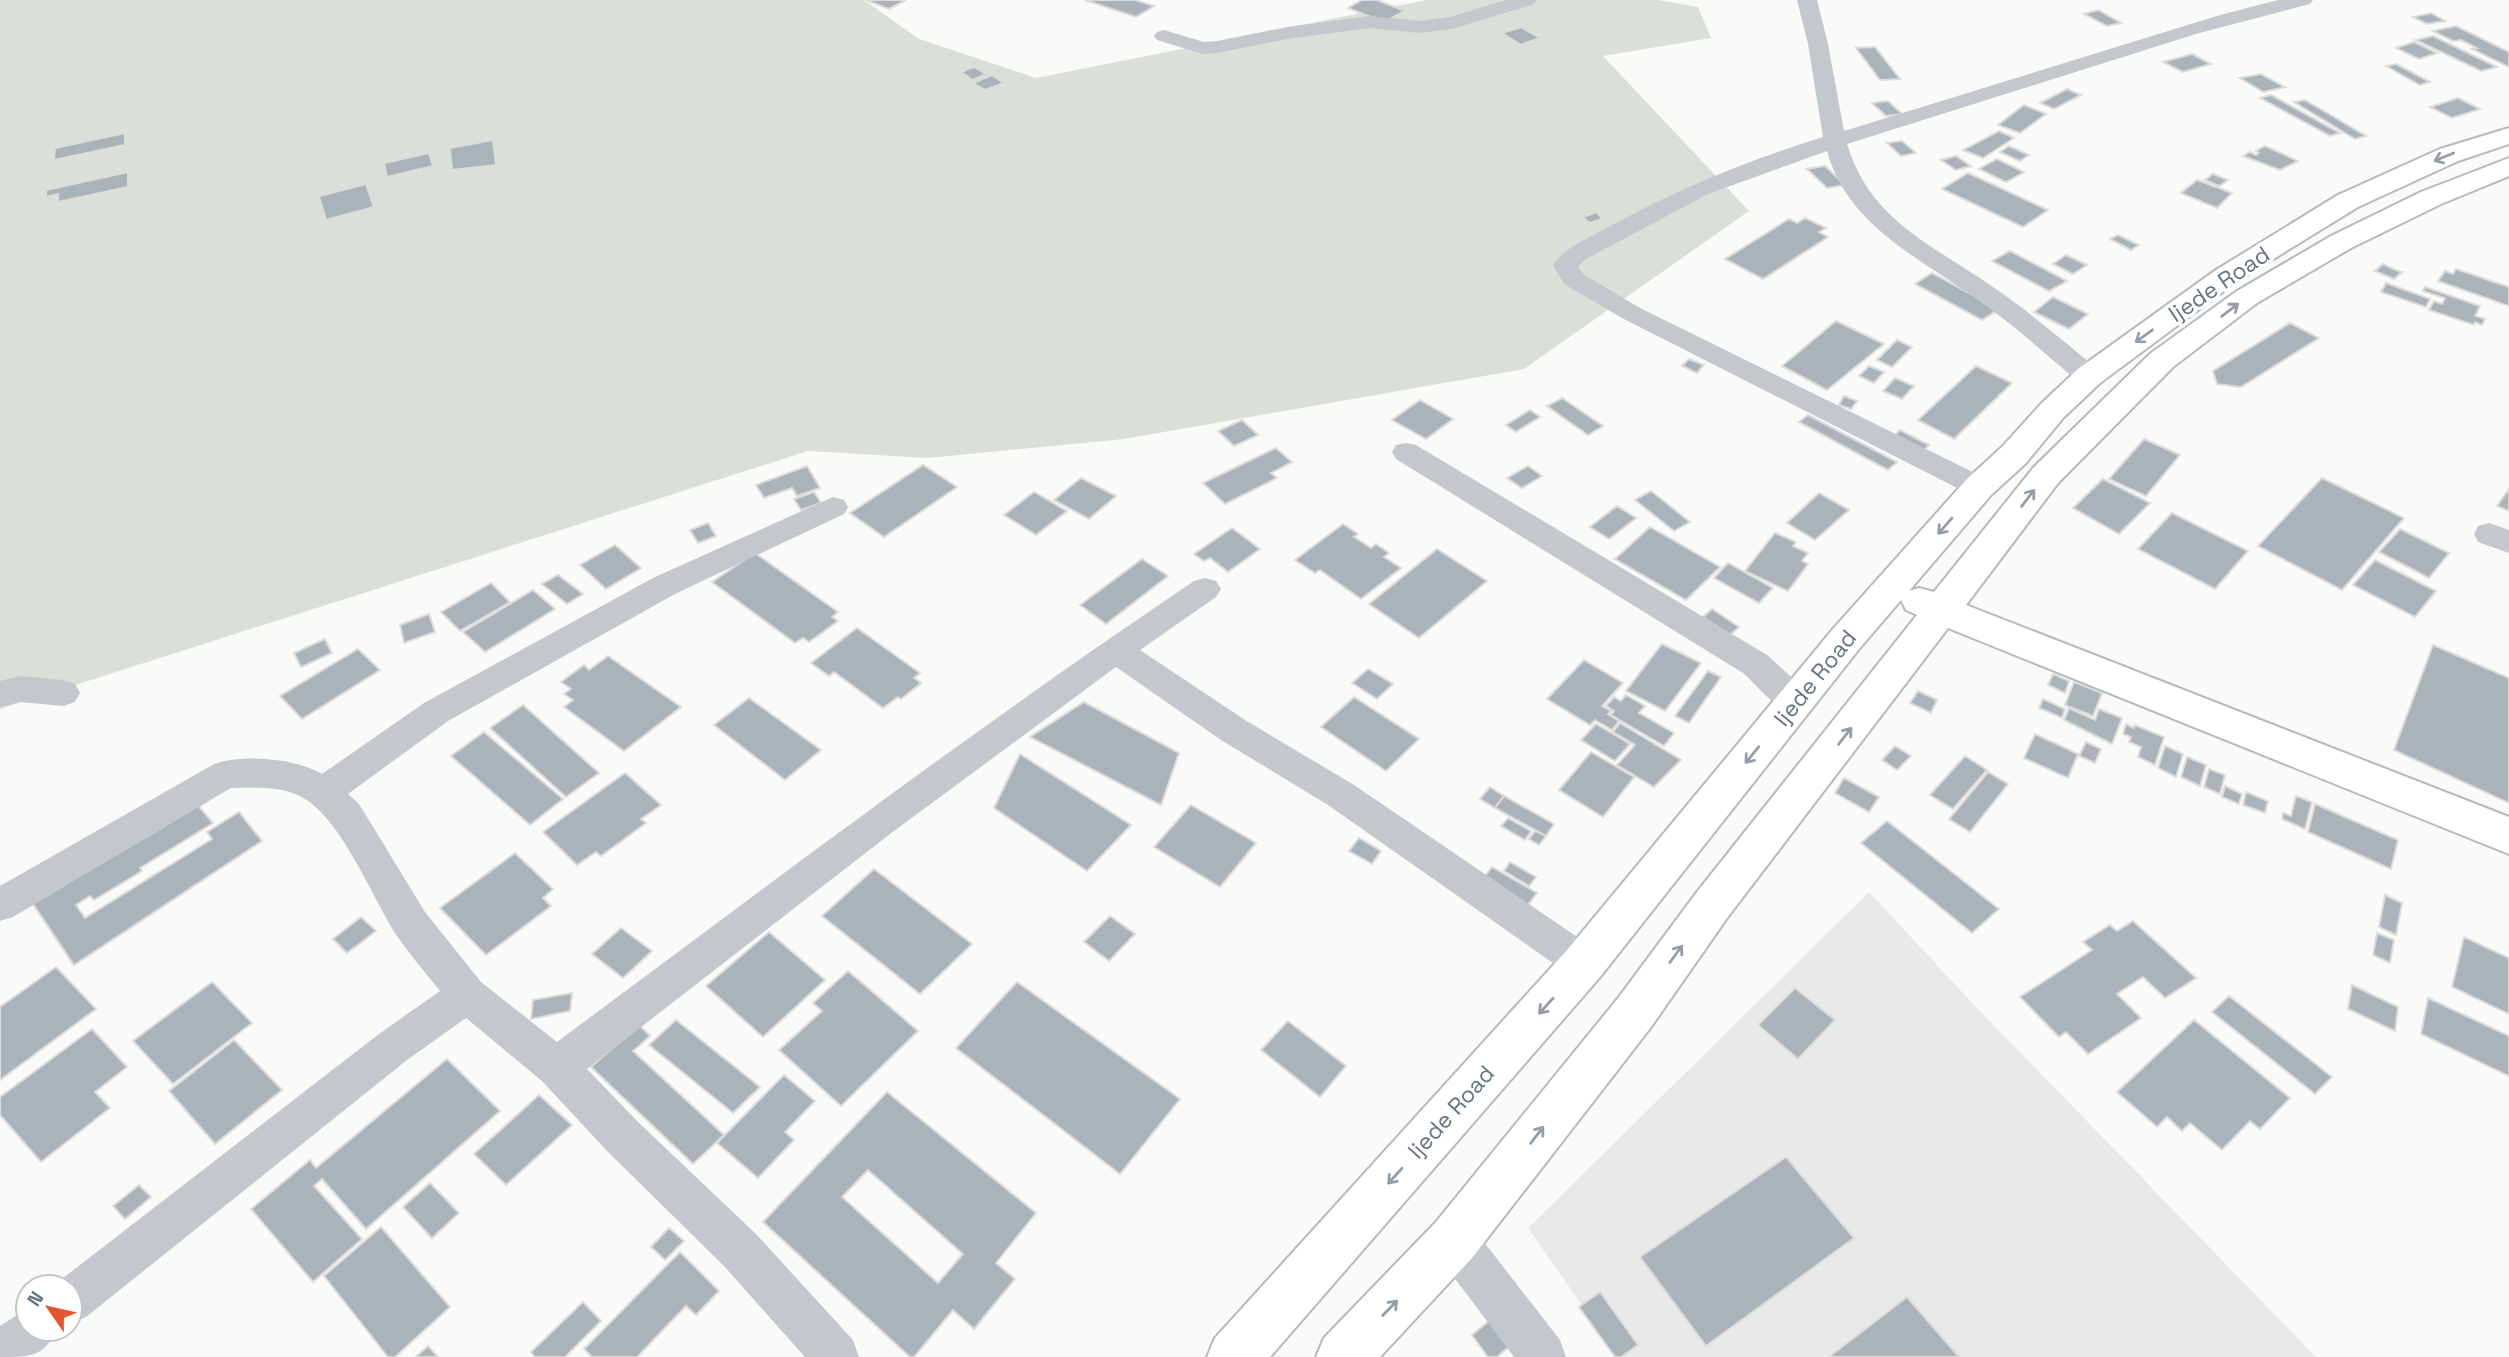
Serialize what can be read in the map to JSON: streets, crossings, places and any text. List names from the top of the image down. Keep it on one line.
{"streets":{"main road":["Ijede Road"]},"north":"top left"}
